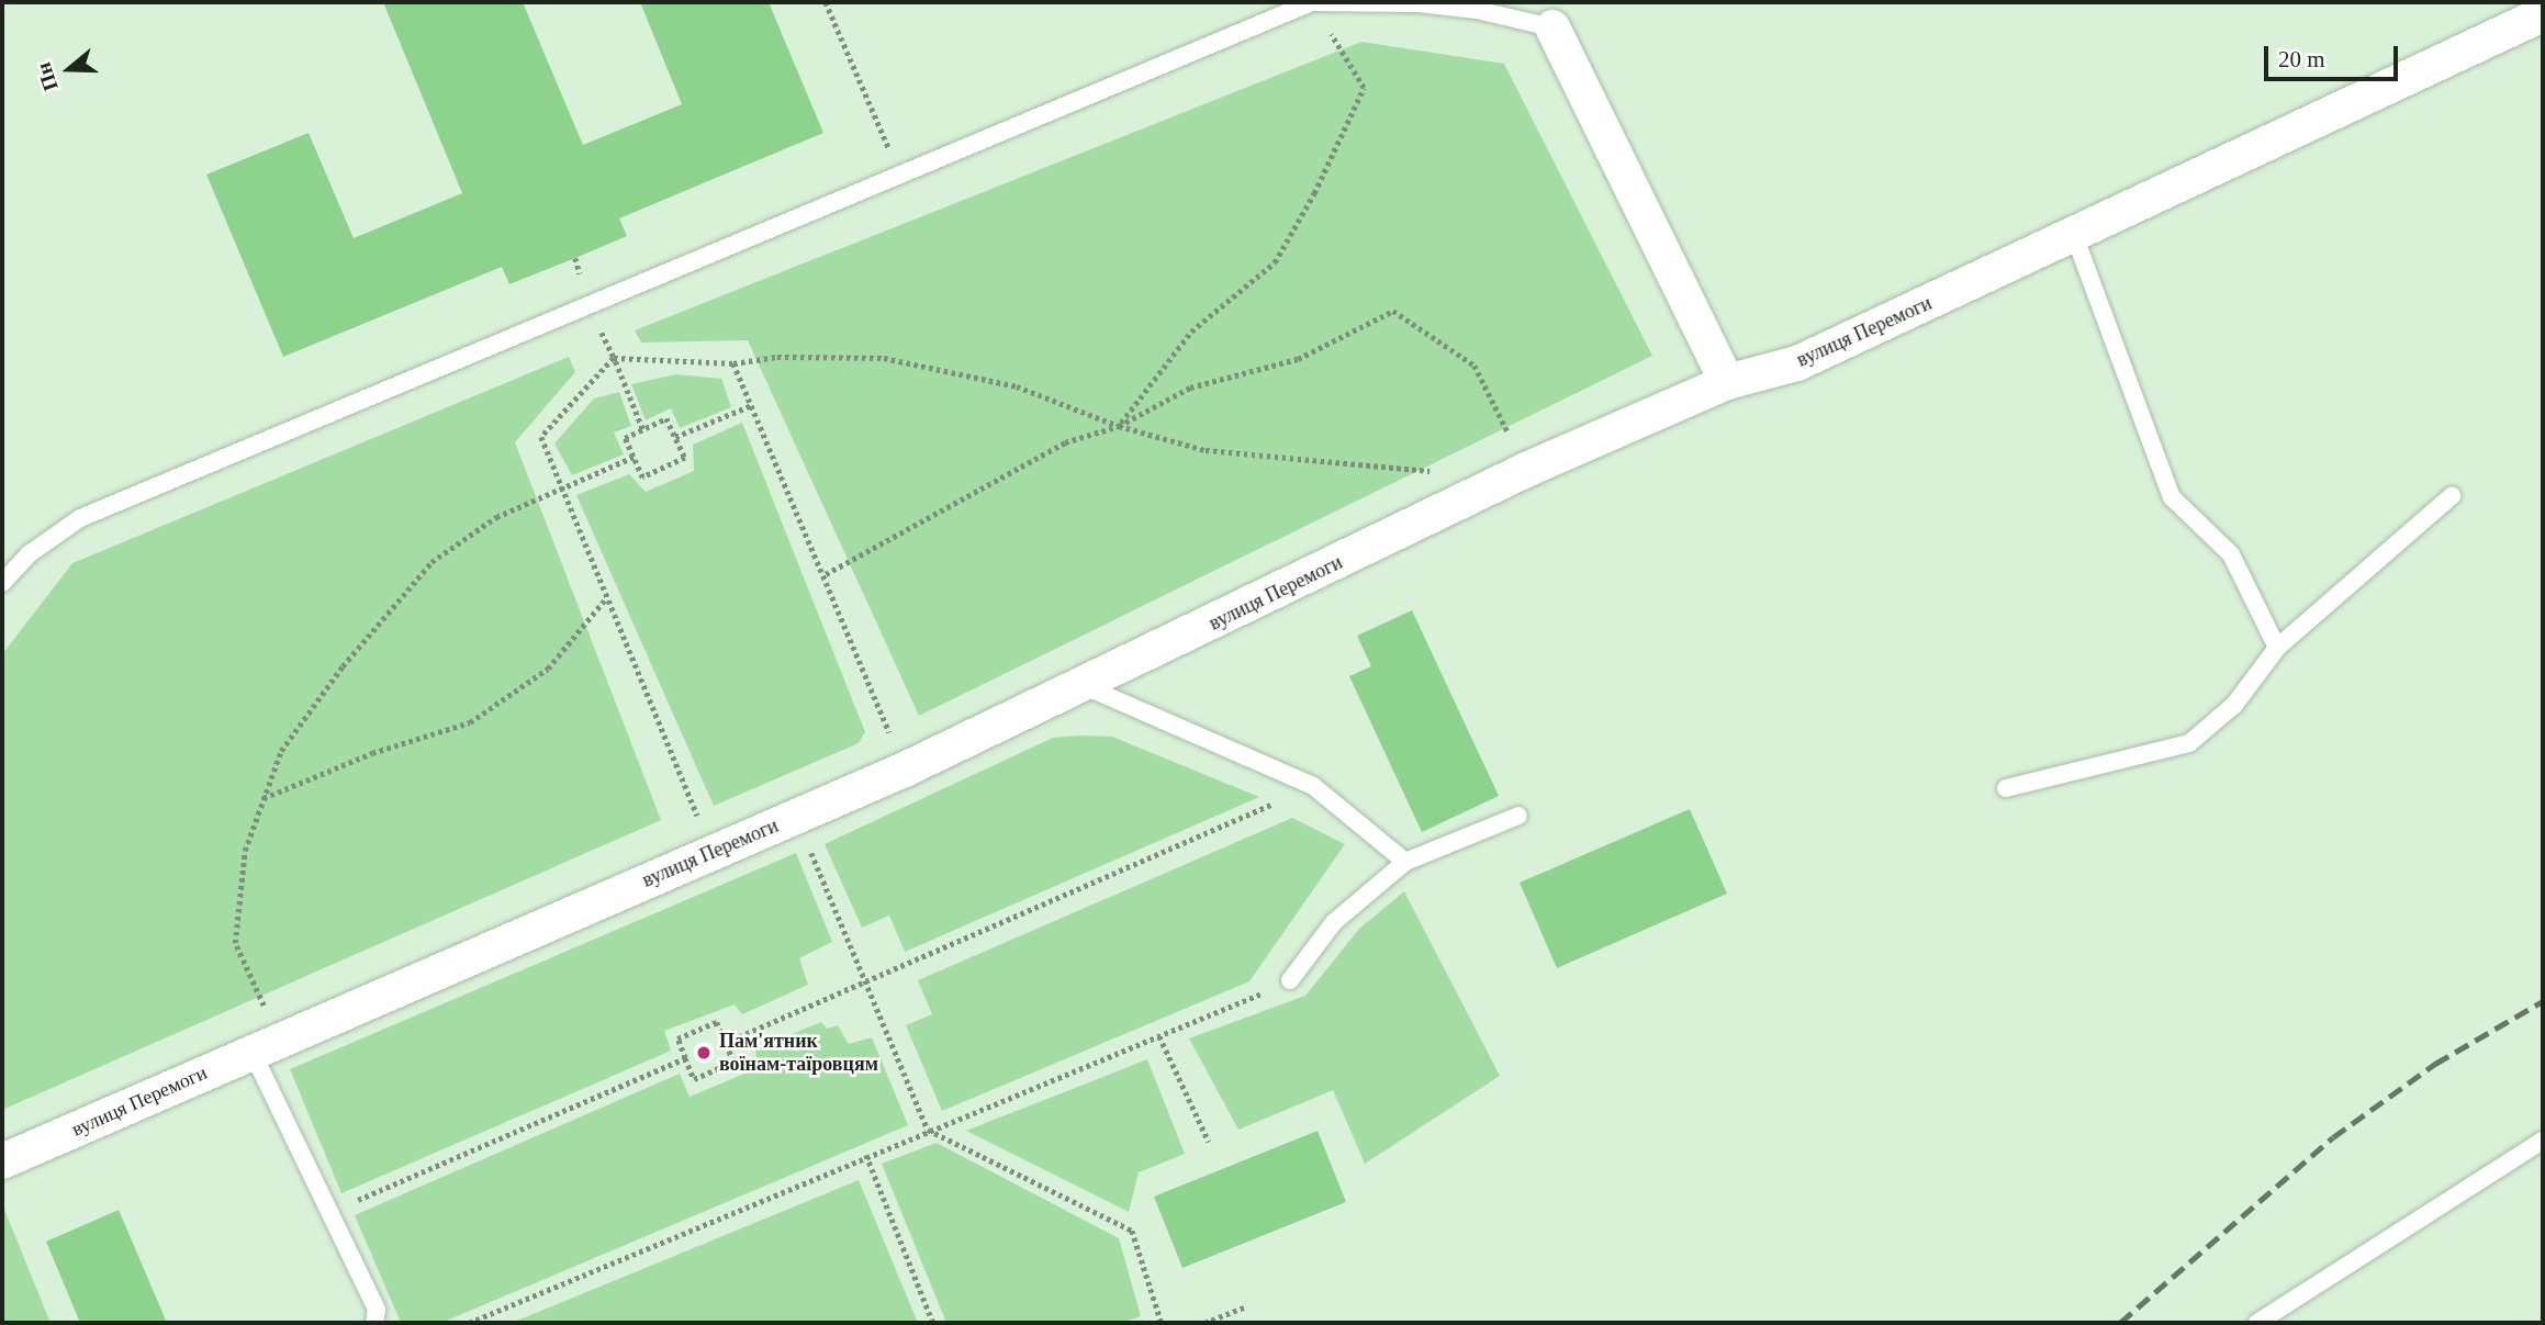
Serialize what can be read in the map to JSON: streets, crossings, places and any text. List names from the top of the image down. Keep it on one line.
{"streets":{"street":["вулиця Перемоги"]},"places":["Пам'ятник воїнам-таїровцям"],"scale_bar":"20 m","north":"left"}
